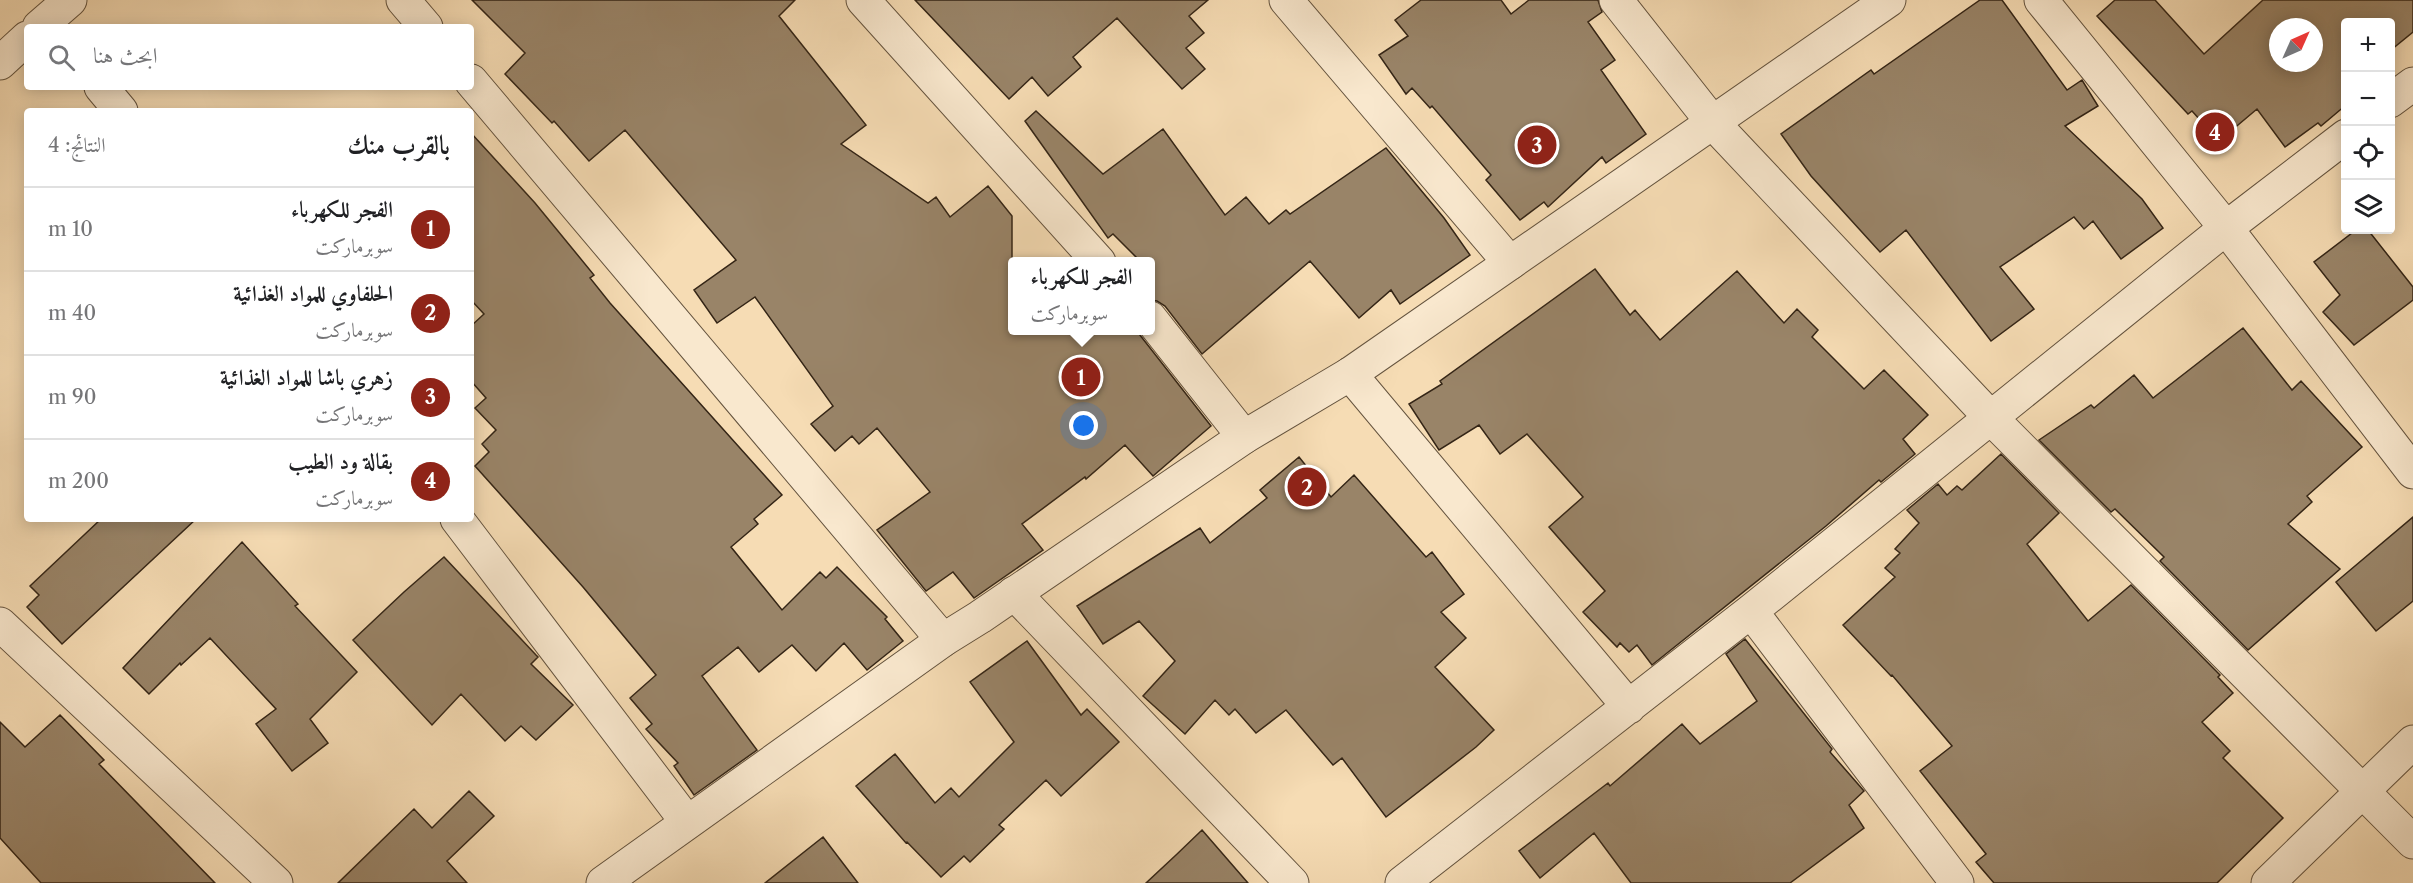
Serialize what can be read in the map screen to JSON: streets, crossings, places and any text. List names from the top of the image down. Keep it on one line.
{"north":"top right","page":{"map_buttons":["+","−"],"search":"ابحث هنا","heading":["بالقرب منك","النتائج: 4"],"pins":["4","3","1","2"],"list":[{"mark":"1","name":"الفجر للكهرباء","note":"سوبرماركت","value":"10 m"},{"mark":"2","name":"الحلفاوي للمواد الغذائية","note":"سوبرماركت","value":"40 m"},{"mark":"3","name":"زهري باشا للمواد الغذائية","note":"سوبرماركت","value":"90 m"},{"mark":"4","name":"بقالة ود الطيب","note":"سوبرماركت","value":"200 m"}],"popup":["الفجر للكهرباء","سوبرماركت"]}}
